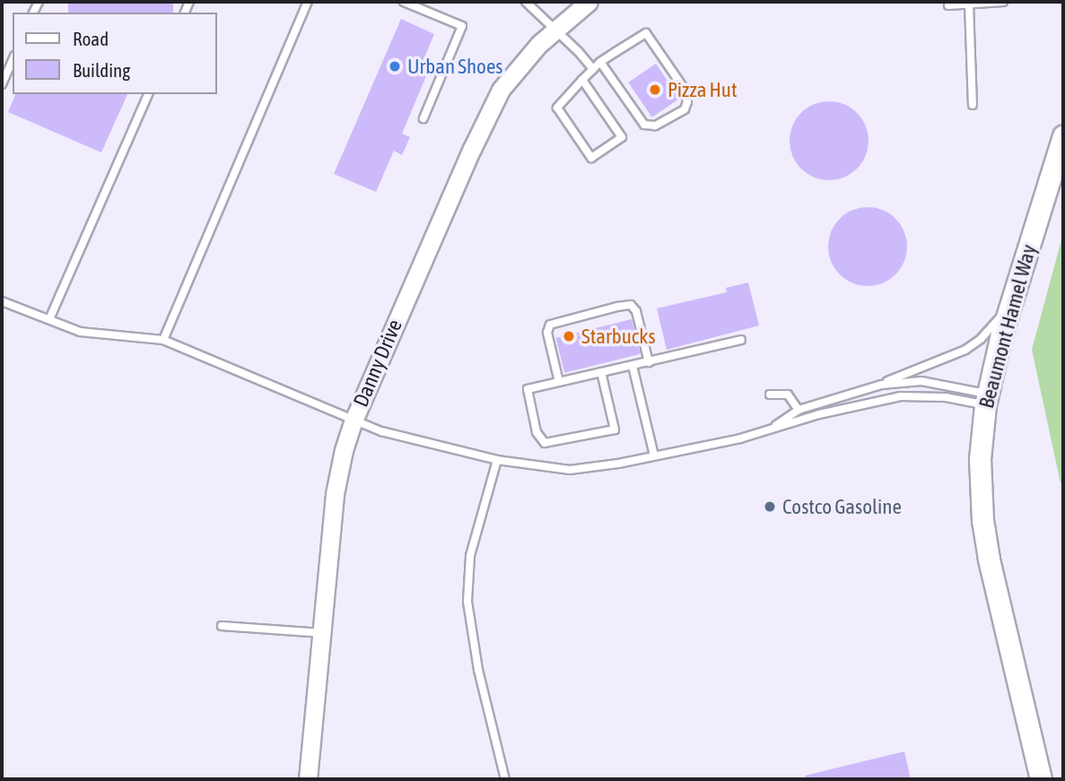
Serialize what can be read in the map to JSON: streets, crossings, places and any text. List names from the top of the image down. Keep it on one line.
{"streets":{"main road":["Beaumont Hamel Way"],"street":["Danny Drive"]},"places":["Urban Shoes","Pizza Hut","Starbucks","Costco Gasoline"],"legend":["Road","Building"]}
